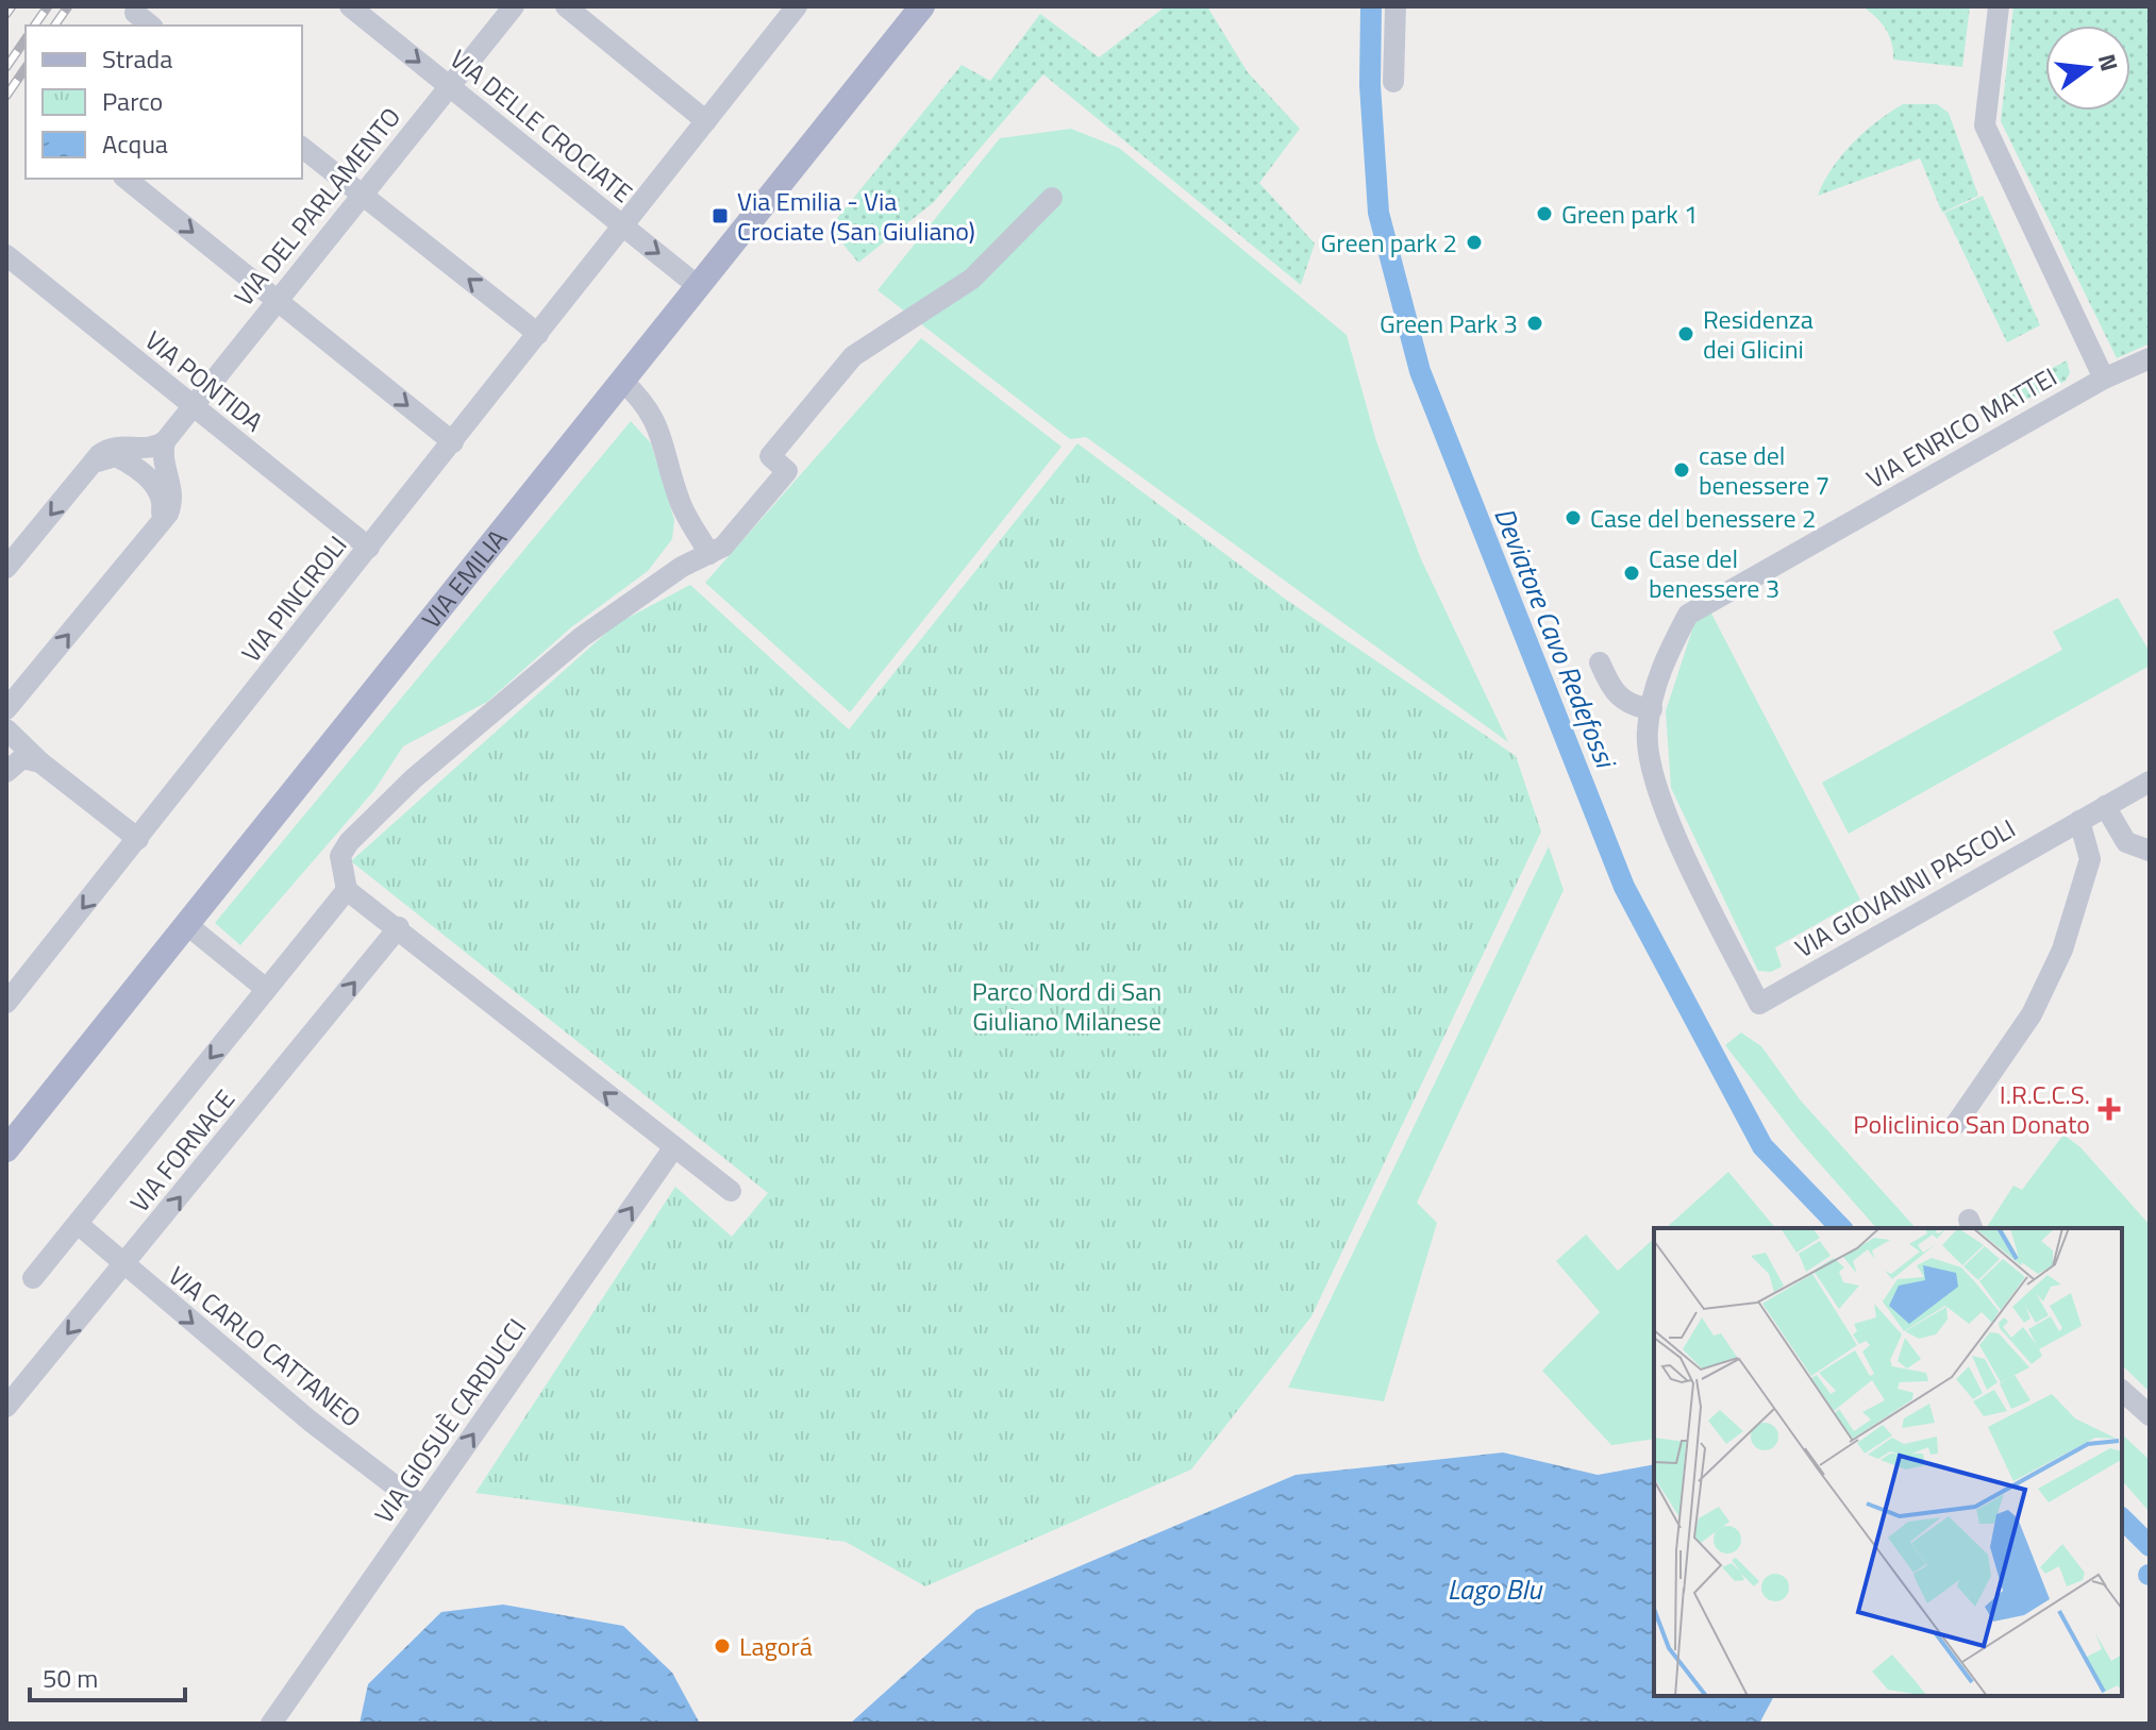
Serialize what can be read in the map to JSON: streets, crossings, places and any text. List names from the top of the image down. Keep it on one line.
{"streets":{"main road":["VIA EMILIA"],"street":["VIA DELLE CROCIATE","VIA DEL PARLAMENTO","VIA PONTIDA","VIA ENRICO MATTEI","VIA PINCIROLI","VIA GIOVANNI PASCOLI","VIA FORNACE","VIA CARLO CATTANEO","VIA GIOSUÈ CARDUCCI"]},"crossings":[["VIA DELLE CROCIATE","VIA DEL PARLAMENTO"],["VIA DELLE CROCIATE","VIA EMILIA"],["VIA DELLE CROCIATE","VIA PINCIROLI"],["VIA DEL PARLAMENTO","VIA PONTIDA"],["VIA PONTIDA","VIA PINCIROLI"],["VIA ENRICO MATTEI","VIA GIOVANNI PASCOLI"],["VIA FORNACE","VIA CARLO CATTANEO"],["VIA CARLO CATTANEO","VIA GIOSUÈ CARDUCCI"]],"one_way":["VIA CARLO CATTANEO","VIA GIOSUÈ CARDUCCI"],"water":["Deviatore Cavo Redefossi","Lago Blu"],"parks":["Parco Nord di San Giuliano Milanese"],"places":{"other":["Green park 1","Green park 2","Green Park 3","Residenza dei Glicini","case del benessere 7","Case del benessere 2","Case del benessere 3","Lagorá"],"transit":["Via Emilia - Via Crociate (San Giuliano)"],"health":["I.R.C.C.S. Policlinico San Donato"]},"legend":["Strada","Parco","Acqua"],"scale_bar":"50 m","north":"right"}
